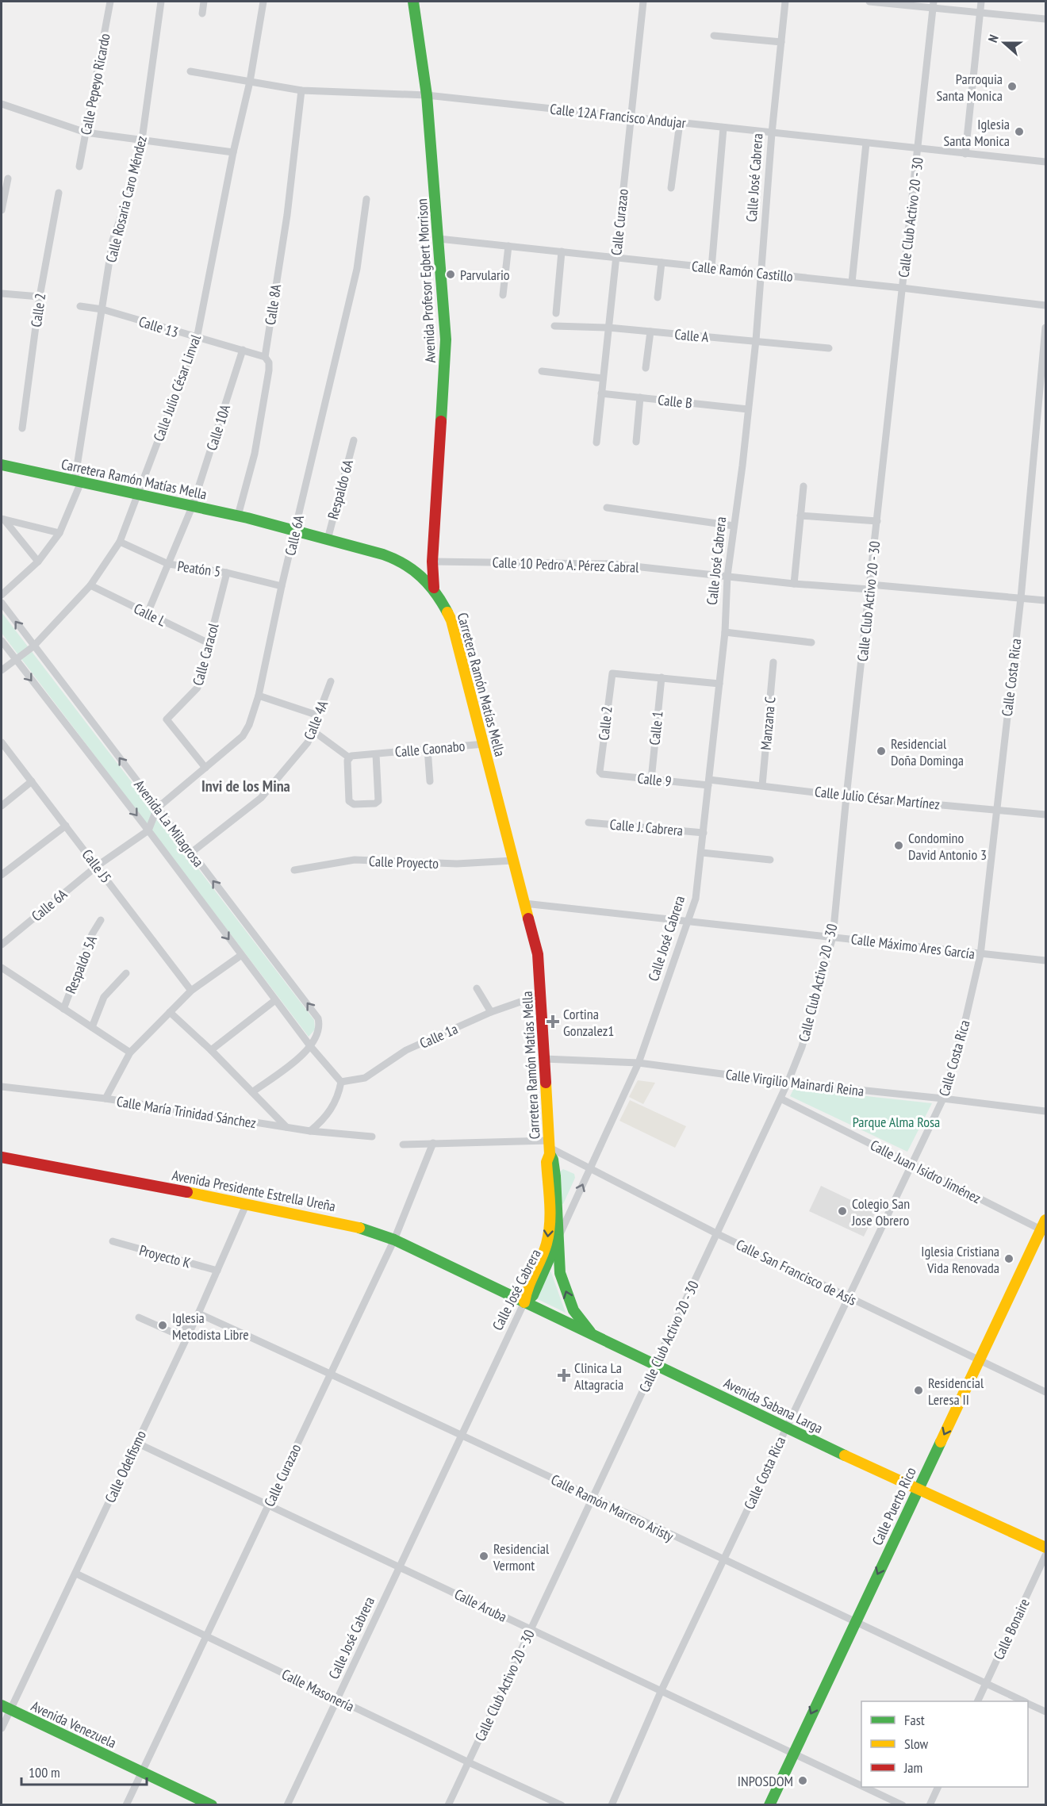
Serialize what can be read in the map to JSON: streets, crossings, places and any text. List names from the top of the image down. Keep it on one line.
{"streets":{"main road":["Calle José Cabrera","Avenida Profesor Egbert Morrison","Carretera Ramón Matías Mella","Avenida Presidente Estrella Ureña","Avenida Sabana Larga","Calle Puerto Rico","Avenida Venezuela"],"street":["Calle Pepeyo Ricardo","Calle 12A Francisco Andujar","Calle Rosaria Caro Méndez","Calle Club Activo 20 - 30","Calle Curazao","Calle Ramón Castillo","Calle 8A","Calle 2","Calle 13","Calle A","Calle Julio César Linval","Calle B","Calle 10A","Respaldo 6A","Calle 6A","Calle 10 Pedro A. Pérez Cabral","Peatón 5","Calle L","Calle Caracol","Calle Costa Rica","Calle 4A","Manzana C","Calle 1","Calle Caonabo","Calle 9","Calle Julio César Martínez","Avenida La Milagrosa","Calle J. Cabrera","Calle Proyecto","Calle J5","Calle Máximo Ares García","Respaldo 5A","Calle 1a","Calle Virgilio Mainardi Reina","Calle María Trinidad Sánchez","Calle Juan Isidro Jiménez","Proyecto K","Calle San Francisco de Asís","Calle Odelfismo","Calle Ramón Marrero Aristy","Calle Aruba","Calle Bonaire","Calle Masonería"]},"crossings":[["Calle 12A Francisco Andujar","Calle José Cabrera"],["Calle 12A Francisco Andujar","Calle Club Activo 20 - 30"],["Calle 12A Francisco Andujar","Calle Curazao"],["Calle 12A Francisco Andujar","Avenida Profesor Egbert Morrison"],["Calle 12A Francisco Andujar","Calle 8A"],["Calle 12A Francisco Andujar","Calle Julio César Linval"],["Calle José Cabrera","Calle Ramón Castillo"],["Calle José Cabrera","Calle A"],["Calle José Cabrera","Calle B"],["Calle José Cabrera","Carretera Ramón Matías Mella"],["Calle José Cabrera","Calle 10 Pedro A. Pérez Cabral"],["Calle José Cabrera","Calle 9"],["Calle José Cabrera","Calle Julio César Martínez"],["Calle José Cabrera","Calle J. Cabrera"],["Calle José Cabrera","Calle Máximo Ares García"],["Calle José Cabrera","Calle Virgilio Mainardi Reina"],["Calle José Cabrera","Calle San Francisco de Asís"],["Calle José Cabrera","Avenida Sabana Larga"],["Calle José Cabrera","Calle Ramón Marrero Aristy"],["Calle José Cabrera","Calle Aruba"],["Calle José Cabrera","Calle Masonería"],["Calle Rosaria Caro Méndez","Calle 13"],["Calle Rosaria Caro Méndez","Carretera Ramón Matías Mella"],["Calle Club Activo 20 - 30","Calle Ramón Castillo"],["Calle Club Activo 20 - 30","Calle 10 Pedro A. Pérez Cabral"],["Calle Club Activo 20 - 30","Calle Julio César Martínez"],["Calle Club Activo 20 - 30","Calle Máximo Ares García"],["Calle Club Activo 20 - 30","Calle Virgilio Mainardi Reina"],["Calle Club Activo 20 - 30","Calle Juan Isidro Jiménez"],["Calle Club Activo 20 - 30","Calle San Francisco de Asís"],["Calle Club Activo 20 - 30","Avenida Sabana Larga"],["Calle Club Activo 20 - 30","Calle Ramón Marrero Aristy"],["Calle Club Activo 20 - 30","Calle Aruba"],["Calle Club Activo 20 - 30","Calle Masonería"],["Calle Curazao","Calle Ramón Castillo"],["Calle Curazao","Calle A"],["Calle Curazao","Calle B"],["Calle Curazao","Avenida Presidente Estrella Ureña"],["Calle Curazao","Calle Ramón Marrero Aristy"],["Calle Curazao","Calle Aruba"],["Calle Curazao","Calle Masonería"],["Calle Curazao","Avenida Venezuela"],["Calle Ramón Castillo","Avenida Profesor Egbert Morrison"],["Avenida Profesor Egbert Morrison","Carretera Ramón Matías Mella"],["Avenida Profesor Egbert Morrison","Calle 10 Pedro A. Pérez Cabral"],["Calle 8A","Calle 13"],["Calle 8A","Carretera Ramón Matías Mella"],["Calle 2","Calle 1"],["Calle 2","Calle 9"],["Calle 13","Calle Julio César Linval"],["Calle 13","Calle 10A"],["Calle Julio César Linval","Carretera Ramón Matías Mella"],["Calle Julio César Linval","Peatón 5"],["Calle Julio César Linval","Calle L"],["Calle Julio César Linval","Avenida La Milagrosa"],["Calle 10A","Carretera Ramón Matías Mella"],["Calle 10A","Peatón 5"],["Calle 10A","Calle L"],["Carretera Ramón Matías Mella","Respaldo 6A"],["Carretera Ramón Matías Mella","Calle 6A"],["Carretera Ramón Matías Mella","Calle Caonabo"],["Carretera Ramón Matías Mella","Calle Proyecto"],["Carretera Ramón Matías Mella","Calle Máximo Ares García"],["Carretera Ramón Matías Mella","Calle 1a"],["Carretera Ramón Matías Mella","Calle Virgilio Mainardi Reina"],["Carretera Ramón Matías Mella","Calle San Francisco de Asís"],["Carretera Ramón Matías Mella","Avenida Sabana Larga"],["Calle 6A","Peatón 5"],["Calle 6A","Calle Caracol"],["Calle 6A","Avenida La Milagrosa"],["Calle 6A","Calle J5"],["Calle 10 Pedro A. Pérez Cabral","Calle Costa Rica"],["Peatón 5","Calle Caracol"],["Calle L","Calle Caracol"],["Calle Costa Rica","Calle Julio César Martínez"],["Calle Costa Rica","Calle Máximo Ares García"],["Calle Costa Rica","Calle Virgilio Mainardi Reina"],["Calle Costa Rica","Calle Juan Isidro Jiménez"],["Calle Costa Rica","Calle San Francisco de Asís"],["Calle Costa Rica","Avenida Sabana Larga"],["Calle Costa Rica","Calle Ramón Marrero Aristy"],["Calle Costa Rica","Calle Aruba"],["Calle 4A","Avenida La Milagrosa"],["Manzana C","Calle Julio César Martínez"],["Calle 1","Calle 9"],["Calle 9","Calle Julio César Martínez"],["Avenida La Milagrosa","Calle 1a"],["Calle Juan Isidro Jiménez","Calle Puerto Rico"],["Avenida Presidente Estrella Ureña","Avenida Sabana Larga"],["Avenida Presidente Estrella Ureña","Calle Odelfismo"],["Proyecto K","Calle Odelfismo"],["Calle San Francisco de Asís","Calle Puerto Rico"],["Avenida Sabana Larga","Calle Puerto Rico"],["Calle Odelfismo","Calle Ramón Marrero Aristy"],["Calle Odelfismo","Calle Aruba"],["Calle Odelfismo","Calle Masonería"],["Calle Odelfismo","Avenida Venezuela"],["Calle Puerto Rico","Calle Ramón Marrero Aristy"],["Calle Puerto Rico","Calle Aruba"],["Calle Ramón Marrero Aristy","Calle Bonaire"]],"one_way":["Calle Puerto Rico"],"districts":["Invi de los Mina"],"parks":["Parque Alma Rosa"],"places":{"other":["Parroquia Santa Monica","Iglesia Santa Monica","Parvulario","Residencial Doña Dominga","Condomino David Antonio 3","Colegio San Jose Obrero","Iglesia Cristiana Vida Renovada","Iglesia Metodista Libre","Residencial Leresa II","Residencial Vermont","INPOSDOM"],"health":["Cortina Gonzalez1","Clinica La Altagracia"]},"legend":["Fast","Slow","Jam"],"scale_bar":"100 m","north":"left"}
